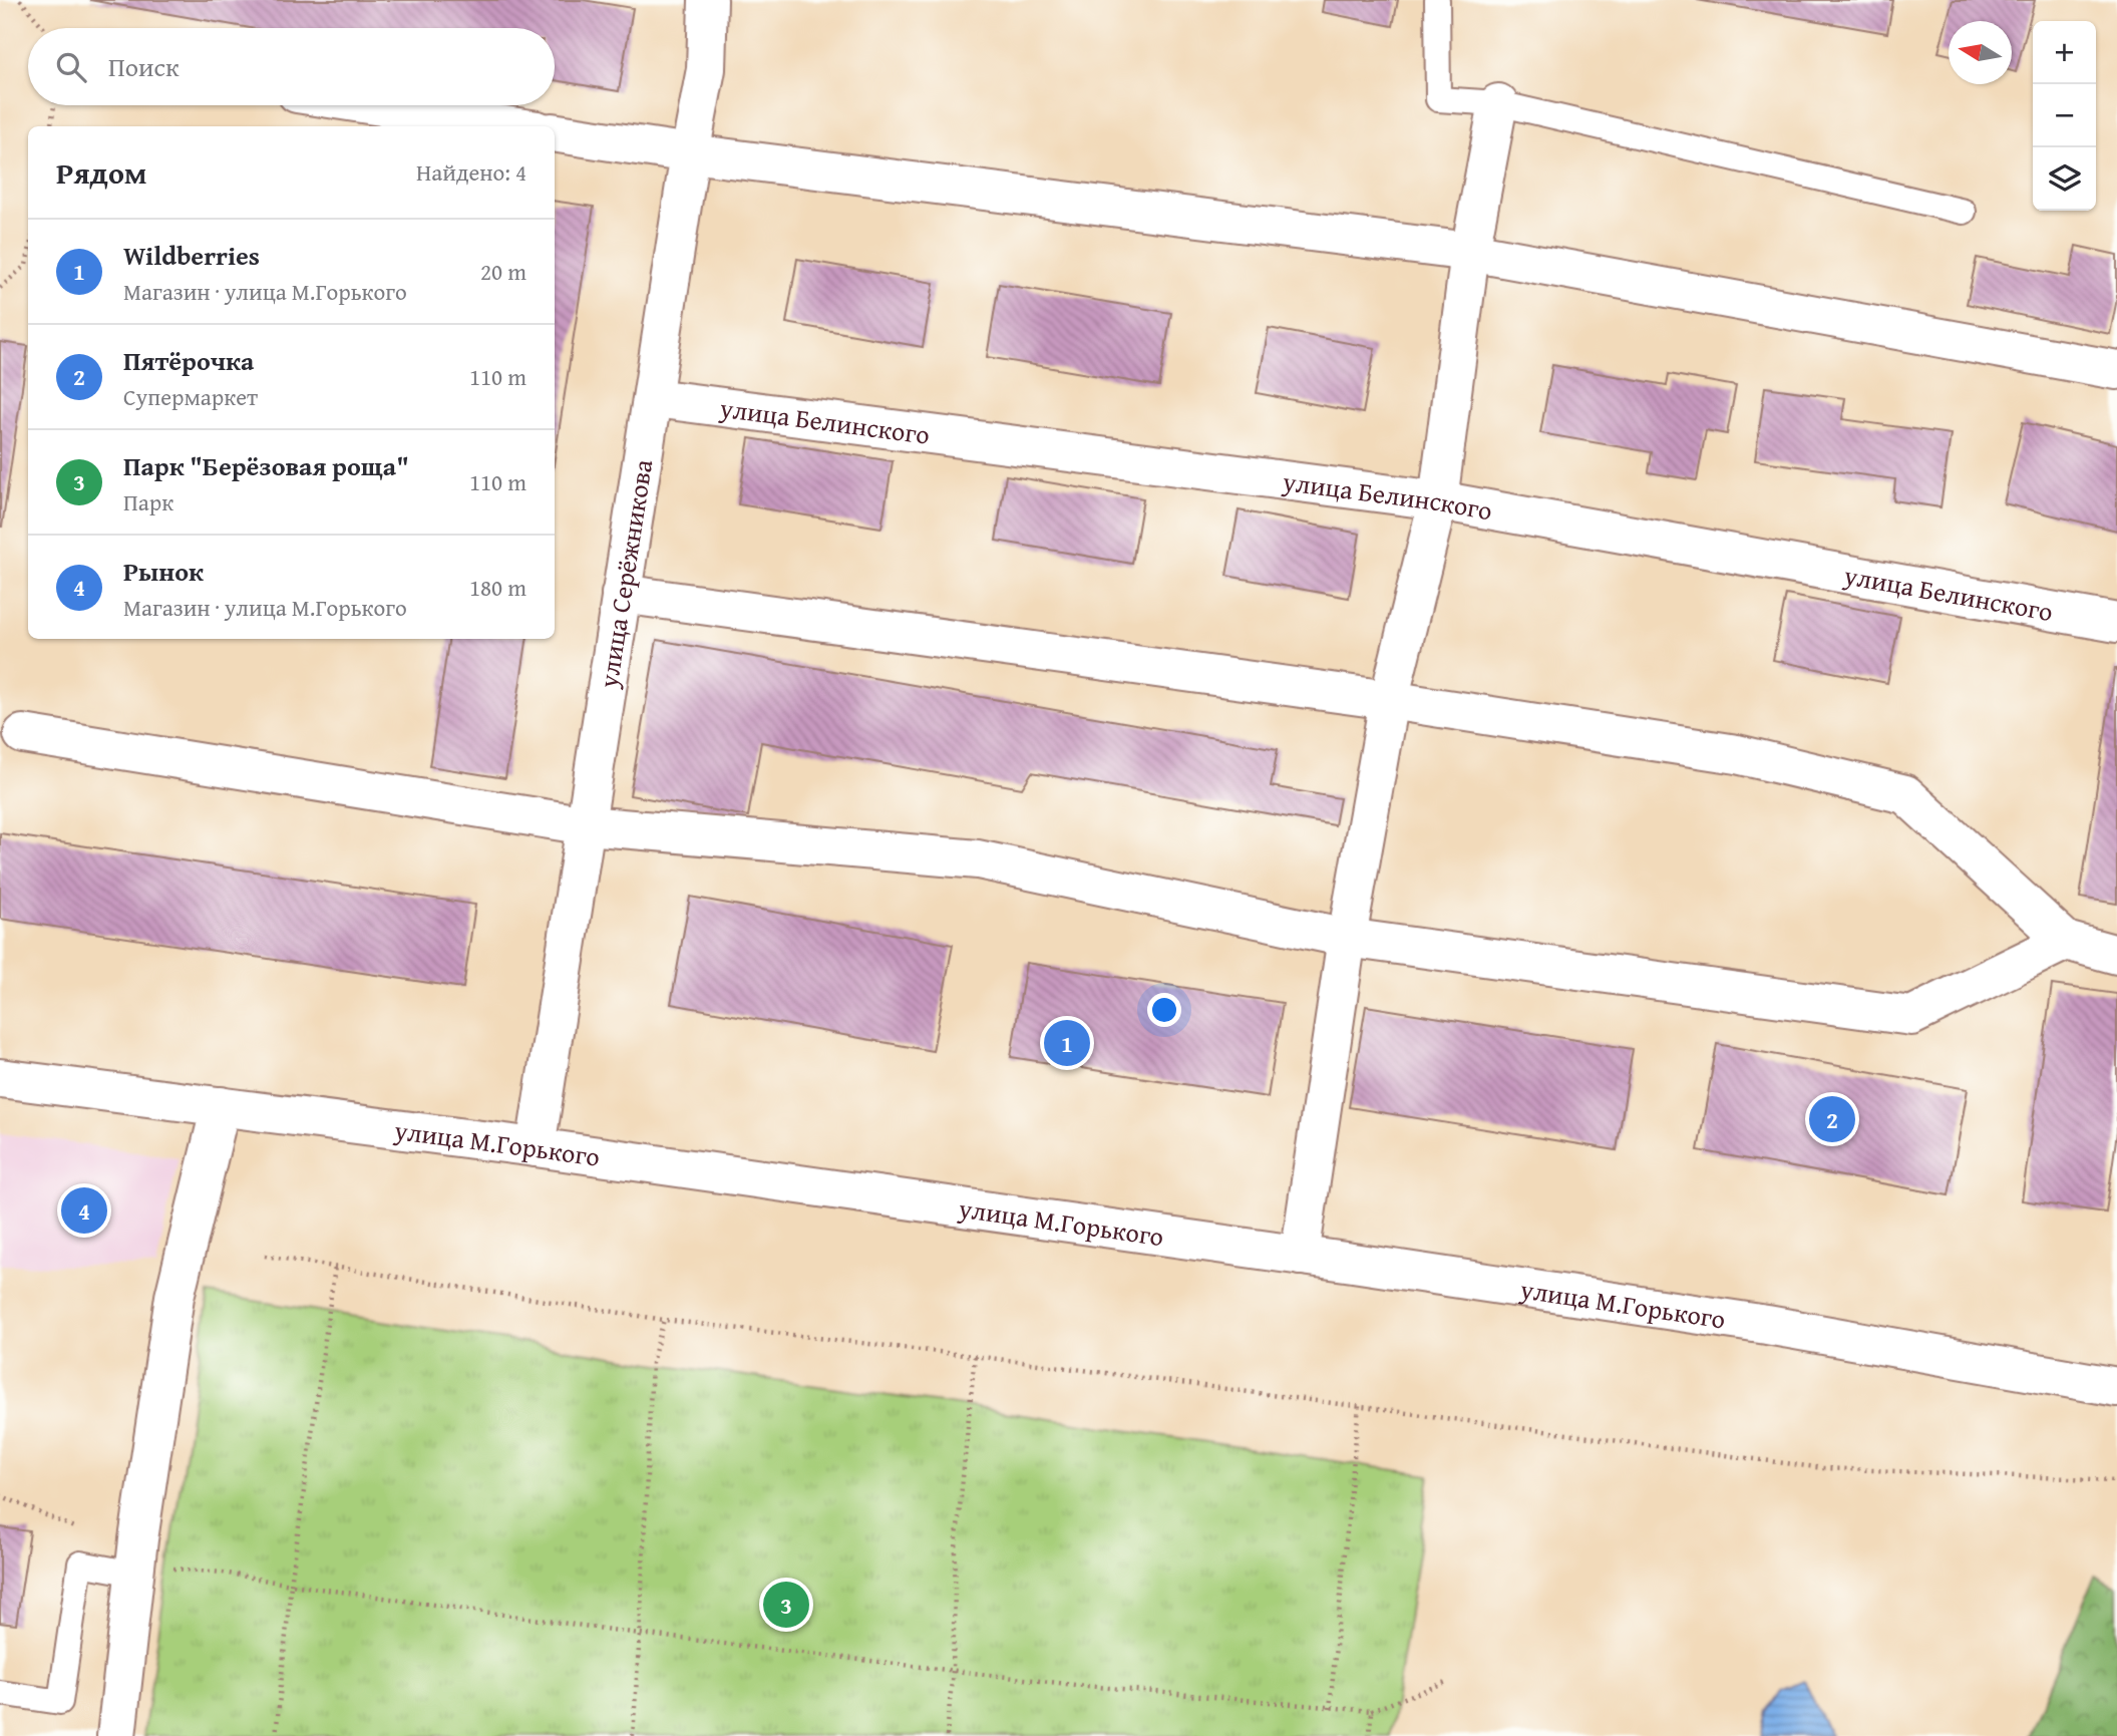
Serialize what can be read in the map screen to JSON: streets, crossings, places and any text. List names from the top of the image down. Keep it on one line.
{"streets":{"street":["улица Белинского","улица Серёжникова","улица М.Горького"]},"crossings":[["улица Белинского","улица Серёжникова"],["улица Серёжникова","улица М.Горького"]],"north":"left","page":{"map_buttons":["+","−"],"search":"Поиск","heading":["Рядом","Найдено: 4"],"list":[{"mark":"1","name":"Wildberries","note":"Магазин · улица М.Горького","value":"20 m"},{"mark":"2","name":"Пятёрочка","note":"Супермаркет","value":"110 m"},{"mark":"3","name":"Парк \"Берёзовая роща\"","note":"Парк","value":"110 m"},{"mark":"4","name":"Рынок","note":"Магазин · улица М.Горького","value":"180 m"}],"pins":["1","2","4","3"]}}
